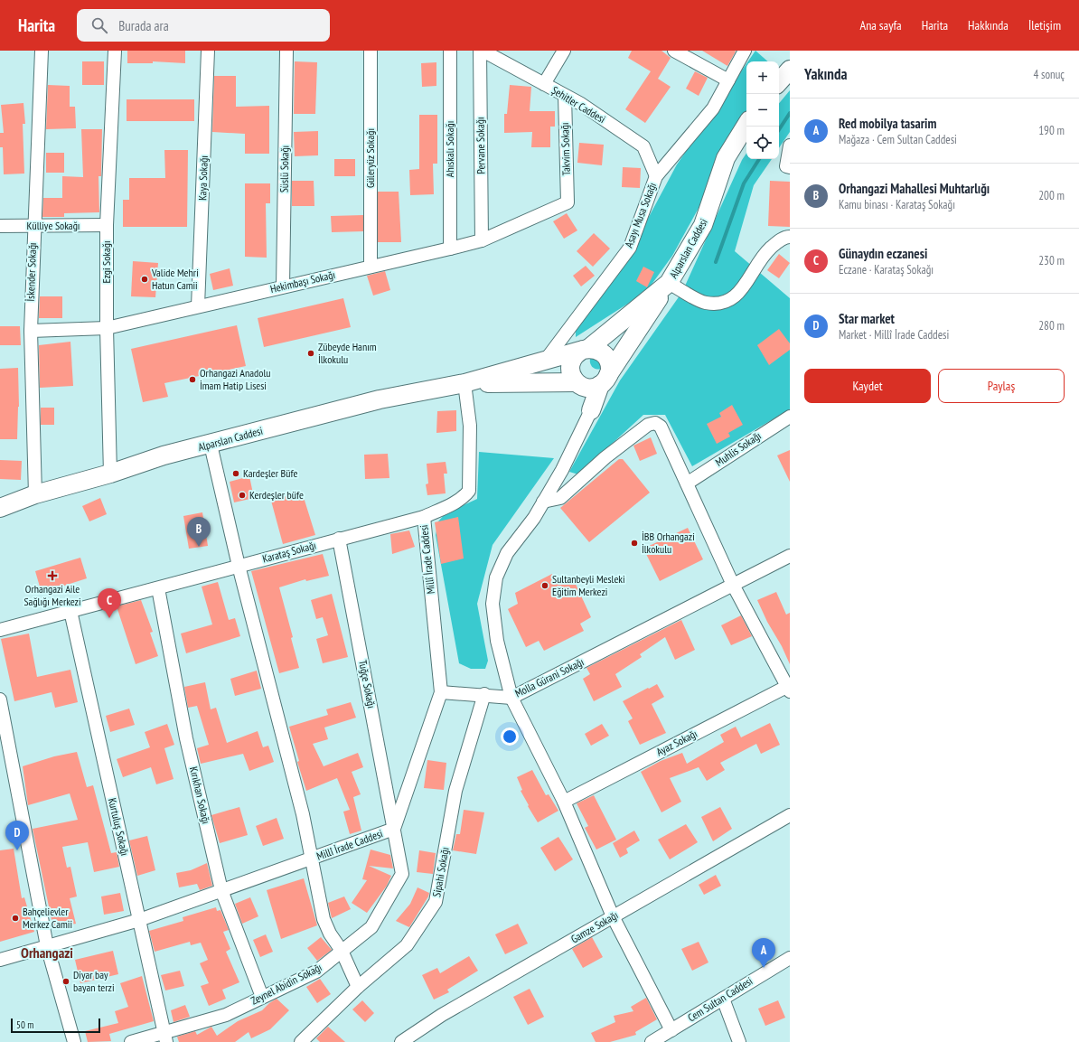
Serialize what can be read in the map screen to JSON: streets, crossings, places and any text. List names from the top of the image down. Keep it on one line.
{"streets":{"street":["Şehitler Caddesi","Pervane Sokağı","Ahıskalı Sokağı","Takvim Sokağı","Güleryüz Sokağı","Süslü Sokağı","Kaya Sokağı","Asayı Musa Sokağı","Külliye Sokağı","Alparslan Caddesi","Ezgi Sokağı","İskender Sokağı","Hekimbaşı Sokağı","Muhlis Sokağı","Karataş Sokağı","Millî İrade Caddesi","Molla Gürani Sokağı","Tuğçe Sokağı","Ayaz Sokağı","Kırıkhan Sokağı","Kurtuluş Sokağı","Sipahi Sokağı","Gamze Sokağı","Zeynel Abidin Sokağı","Cem Sultan Caddesi"]},"crossings":[["Şehitler Caddesi","Pervane Sokağı"],["Şehitler Caddesi","Takvim Sokağı"],["Şehitler Caddesi","Asayı Musa Sokağı"],["Pervane Sokağı","Hekimbaşı Sokağı"],["Ahıskalı Sokağı","Hekimbaşı Sokağı"],["Takvim Sokağı","Hekimbaşı Sokağı"],["Güleryüz Sokağı","Hekimbaşı Sokağı"],["Süslü Sokağı","Hekimbaşı Sokağı"],["Kaya Sokağı","Hekimbaşı Sokağı"],["Külliye Sokağı","Ezgi Sokağı"],["Külliye Sokağı","İskender Sokağı"],["Alparslan Caddesi","Ezgi Sokağı"],["Alparslan Caddesi","İskender Sokağı"],["Alparslan Caddesi","Karataş Sokağı"],["Ezgi Sokağı","Hekimbaşı Sokağı"],["İskender Sokağı","Hekimbaşı Sokağı"],["Karataş Sokağı","Millî İrade Caddesi"],["Karataş Sokağı","Tuğçe Sokağı"],["Karataş Sokağı","Kırıkhan Sokağı"],["Karataş Sokağı","Kurtuluş Sokağı"],["Millî İrade Caddesi","Tuğçe Sokağı"],["Millî İrade Caddesi","Kırıkhan Sokağı"],["Millî İrade Caddesi","Kurtuluş Sokağı"],["Millî İrade Caddesi","Zeynel Abidin Sokağı"],["Tuğçe Sokağı","Zeynel Abidin Sokağı"],["Kırıkhan Sokağı","Zeynel Abidin Sokağı"],["Kurtuluş Sokağı","Zeynel Abidin Sokağı"]],"districts":["Orhangazi"],"places":{"other":["Valide Mehri Hatun Camii","Zübeyde Hanım İlkokulu","Orhangazi Anadolu İmam Hatip Lisesi","Kardeşler Büfe","Kerdeşler büfe","İBB Orhangazi İlkokulu","Sultanbeyli Mesleki Eğitim Merkezi","Bahçelievler Merkez Camii","Diyar bay bayan terzi"],"health":["Orhangazi Aile Sağlığı Merkezi"]},"scale_bar":"50 m","page":{"header":"Harita","search":"Burada ara","nav":["Ana sayfa","Harita","Hakkında","İletişim"],"heading":["Yakında","4 sonuç"],"map_buttons":["+","−"],"list":[{"mark":"A","name":"Red mobilya tasarim","note":"Mağaza · Cem Sultan Caddesi","value":"190 m"},{"mark":"B","name":"Orhangazi Mahallesi Muhtarlığı","note":"Kamu binası · Karataş Sokağı","value":"200 m"},{"mark":"C","name":"Günaydın eczanesi","note":"Eczane · Karataş Sokağı","value":"230 m"},{"mark":"D","name":"Star market","note":"Market · Millî İrade Caddesi","value":"280 m"}],"buttons":["Kaydet","Paylaş"],"pins":["B","C","D","A"],"scale":"50 m"}}
